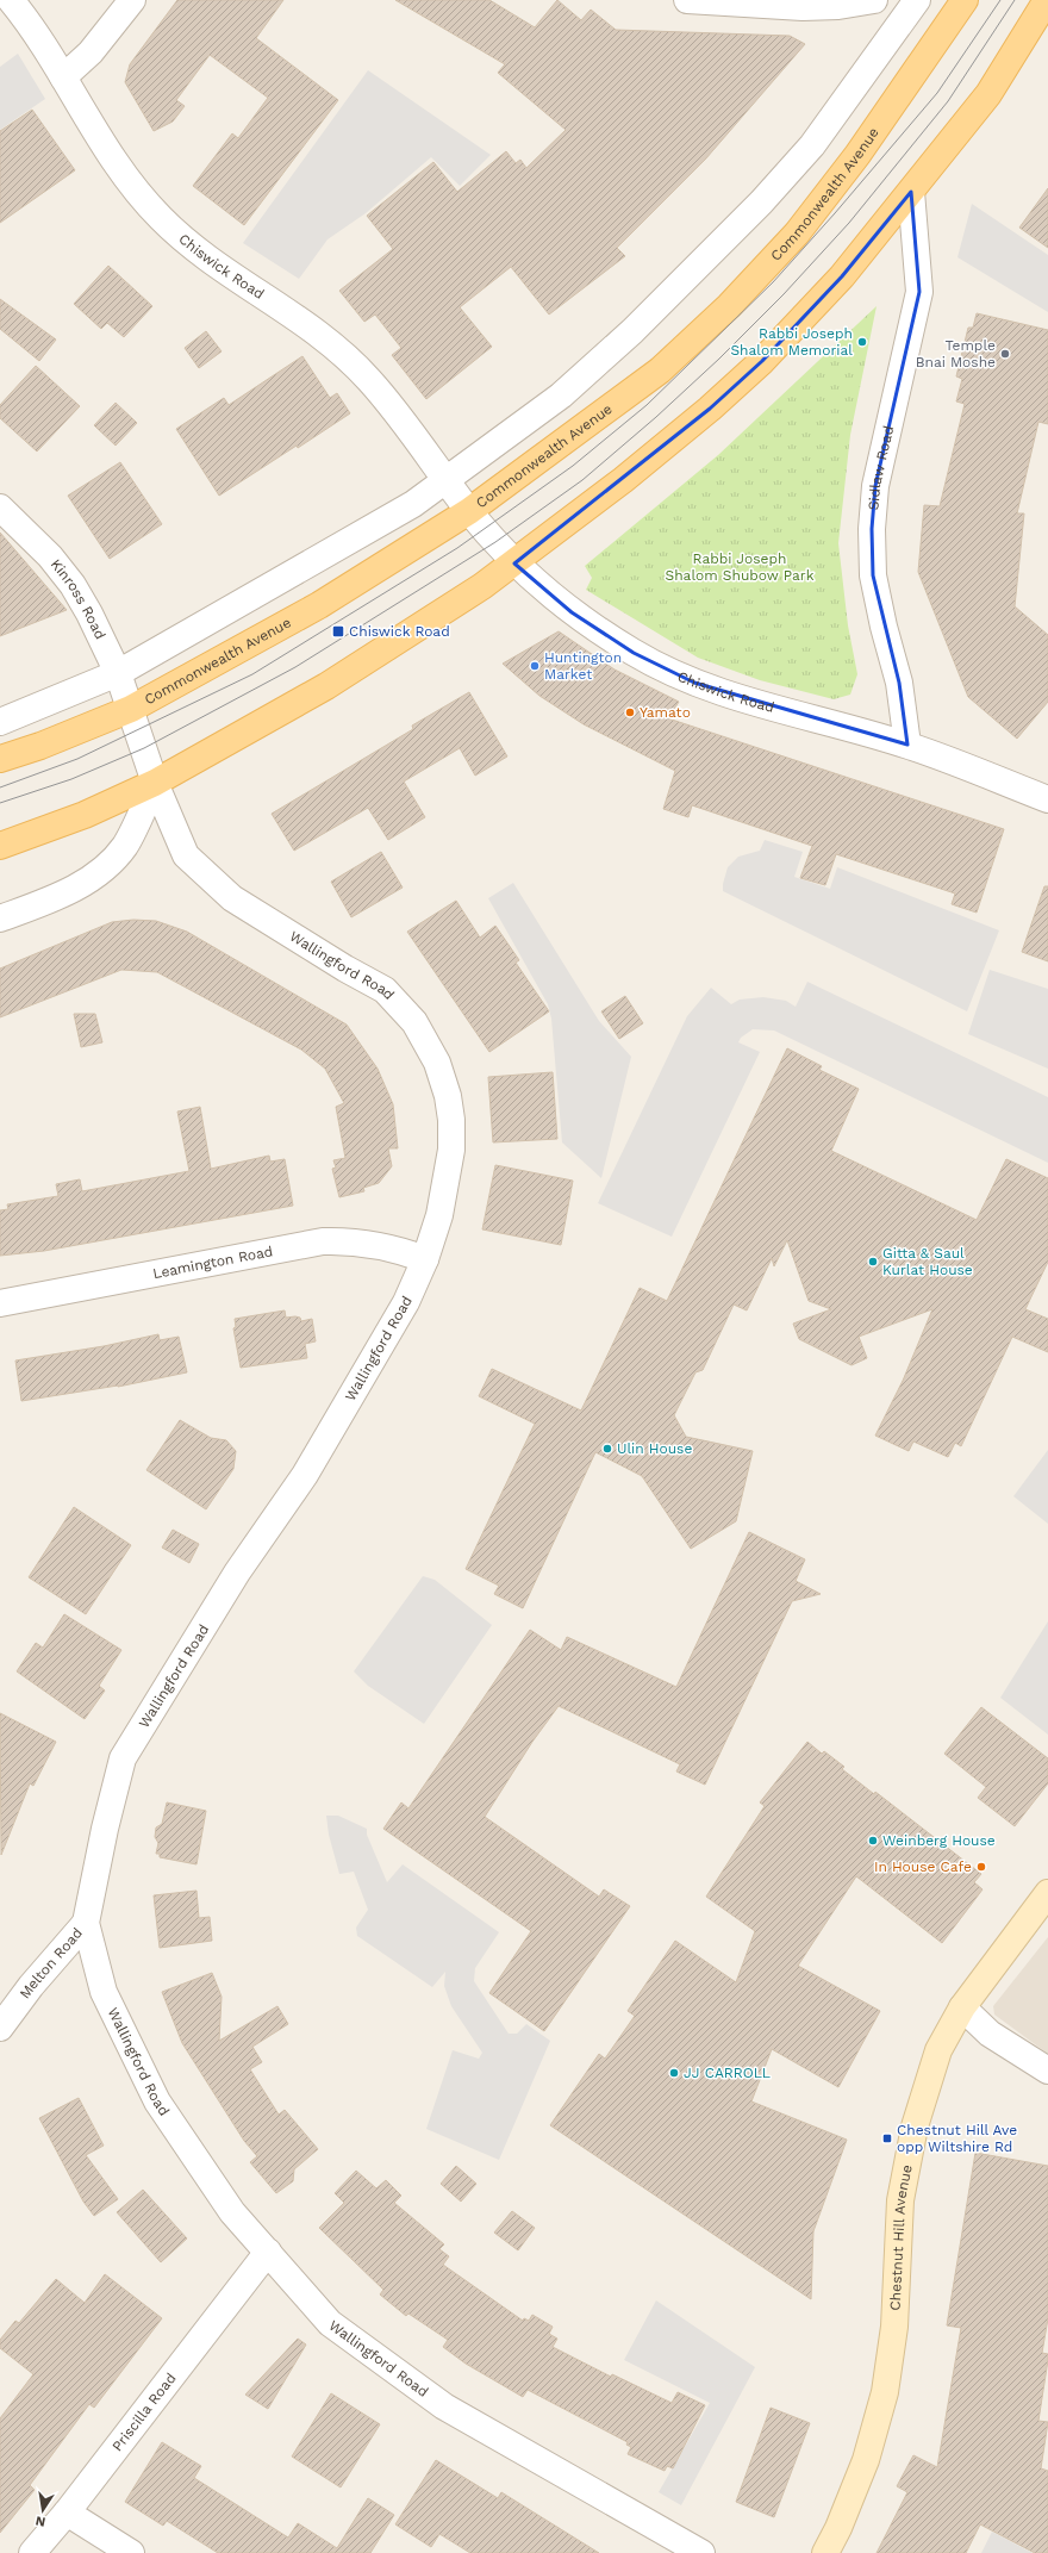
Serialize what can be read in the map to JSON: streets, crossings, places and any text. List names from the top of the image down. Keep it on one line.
{"streets":{"main road":["Commonwealth Avenue","Chestnut Hill Avenue"],"street":["Chiswick Road","Sidlaw Road","Kinross Road","Wallingford Road","Leamington Road","Melton Road","Priscilla Road"]},"crossings":[["Commonwealth Avenue","Chiswick Road"],["Commonwealth Avenue","Kinross Road"],["Commonwealth Avenue","Wallingford Road"],["Chiswick Road","Sidlaw Road"],["Kinross Road","Wallingford Road"],["Wallingford Road","Leamington Road"],["Wallingford Road","Melton Road"],["Wallingford Road","Priscilla Road"]],"parks":["Rabbi Joseph Shalom Shubow Park"],"places":{"other":["Rabbi Joseph Shalom Memorial","Temple Bnai Moshe","Huntington Market","Yamato","Gitta & Saul Kurlat House","Ulin House","Weinberg House","In House Cafe","JJ CARROLL"],"transit":["Chiswick Road","Chestnut Hill Ave opp Wiltshire Rd"]},"north":"bottom"}
